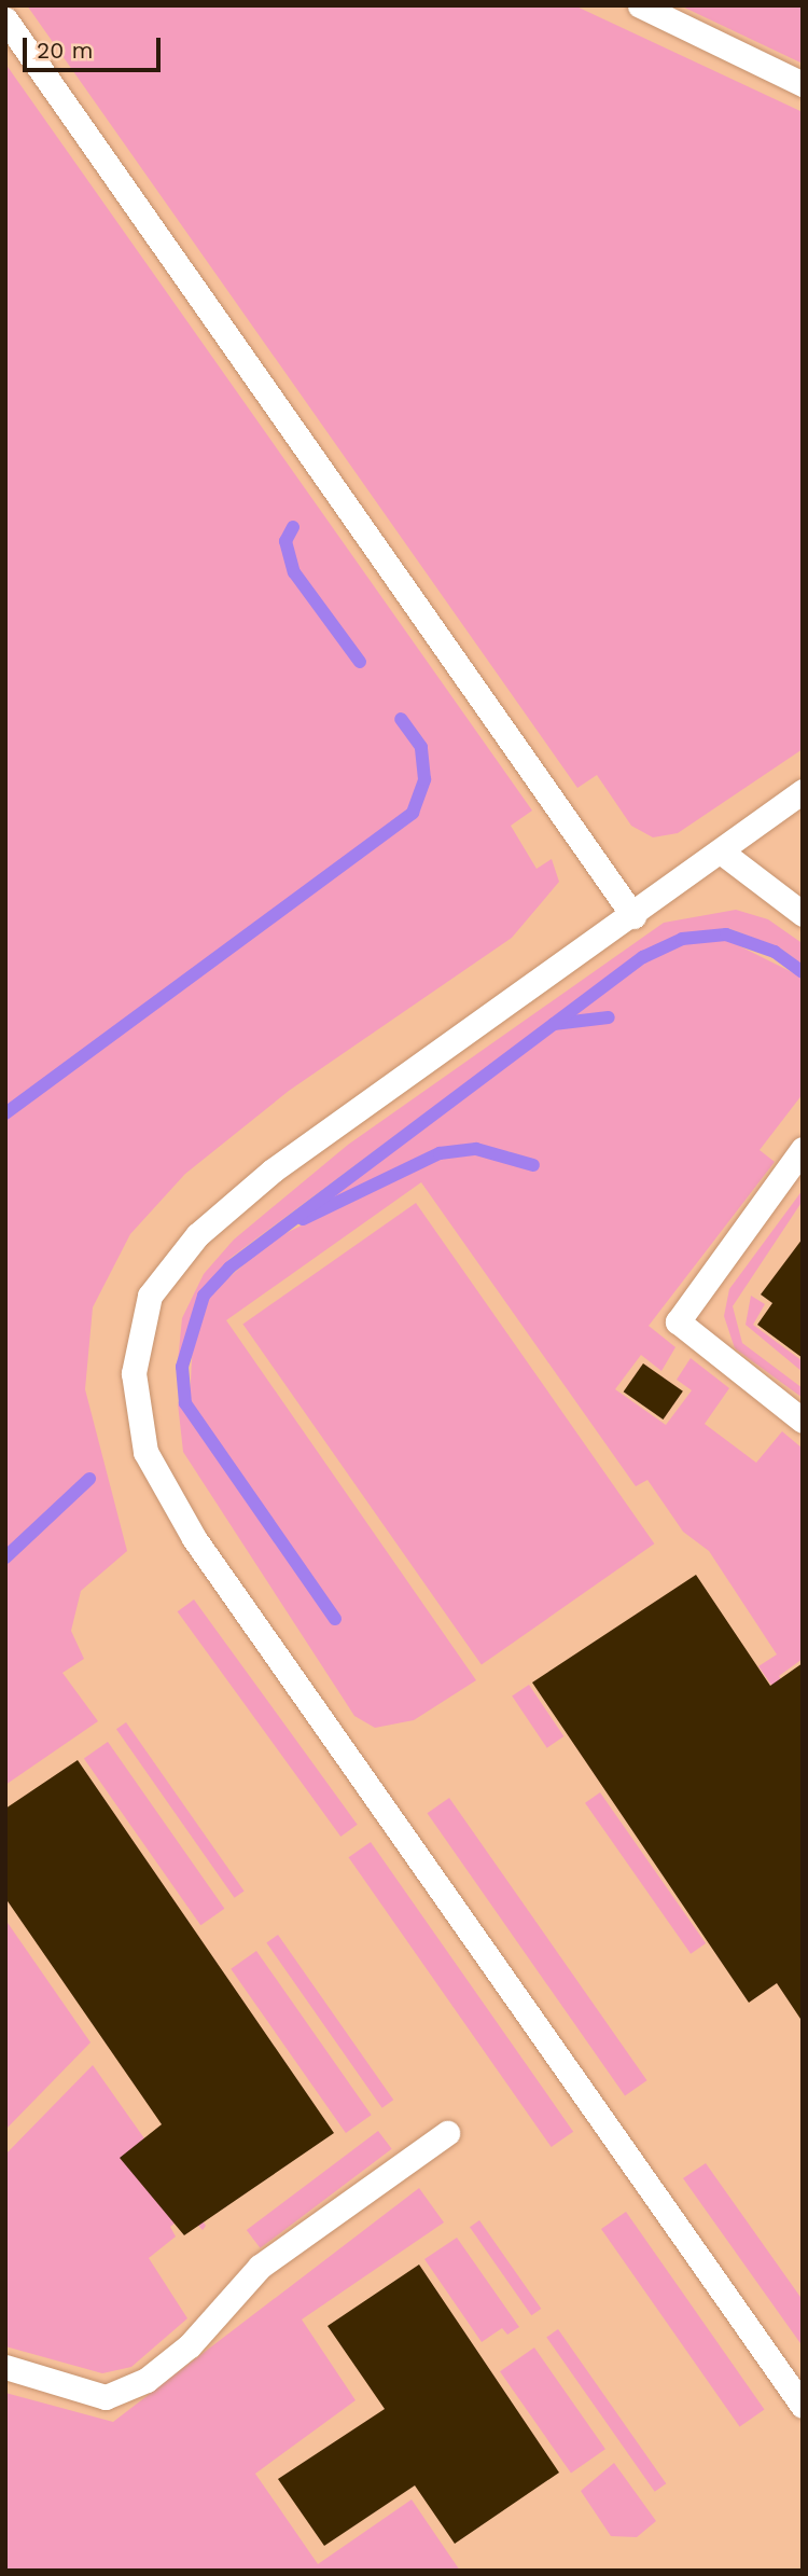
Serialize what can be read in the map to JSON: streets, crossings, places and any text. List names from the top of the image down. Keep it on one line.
{"scale_bar":"20 m"}
